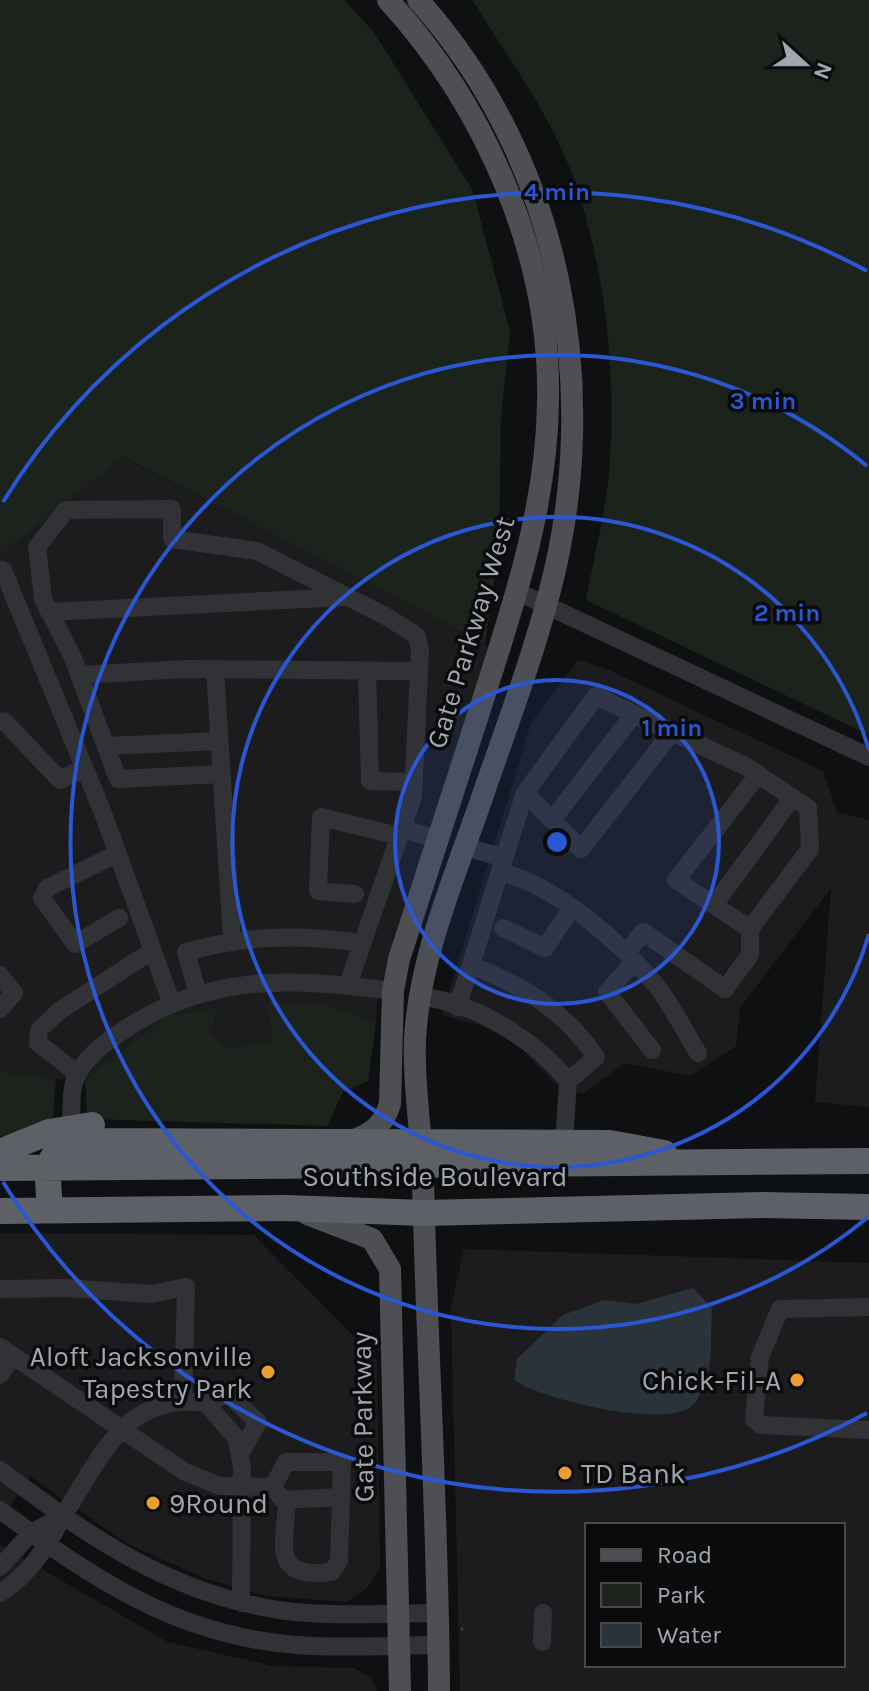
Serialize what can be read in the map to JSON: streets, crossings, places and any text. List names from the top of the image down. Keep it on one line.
{"streets":{"highway":["Southside Boulevard"],"main road":["Gate Parkway West","Gate Parkway"]},"crossings":[["Gate Parkway West","Southside Boulevard"],["Southside Boulevard","Gate Parkway"]],"places":["Aloft Jacksonville Tapestry Park","Chick-Fil-A","TD Bank","9Round"],"legend":["Road","Park","Water"],"north":"right","rings":["4 min","3 min","2 min","1 min"]}
